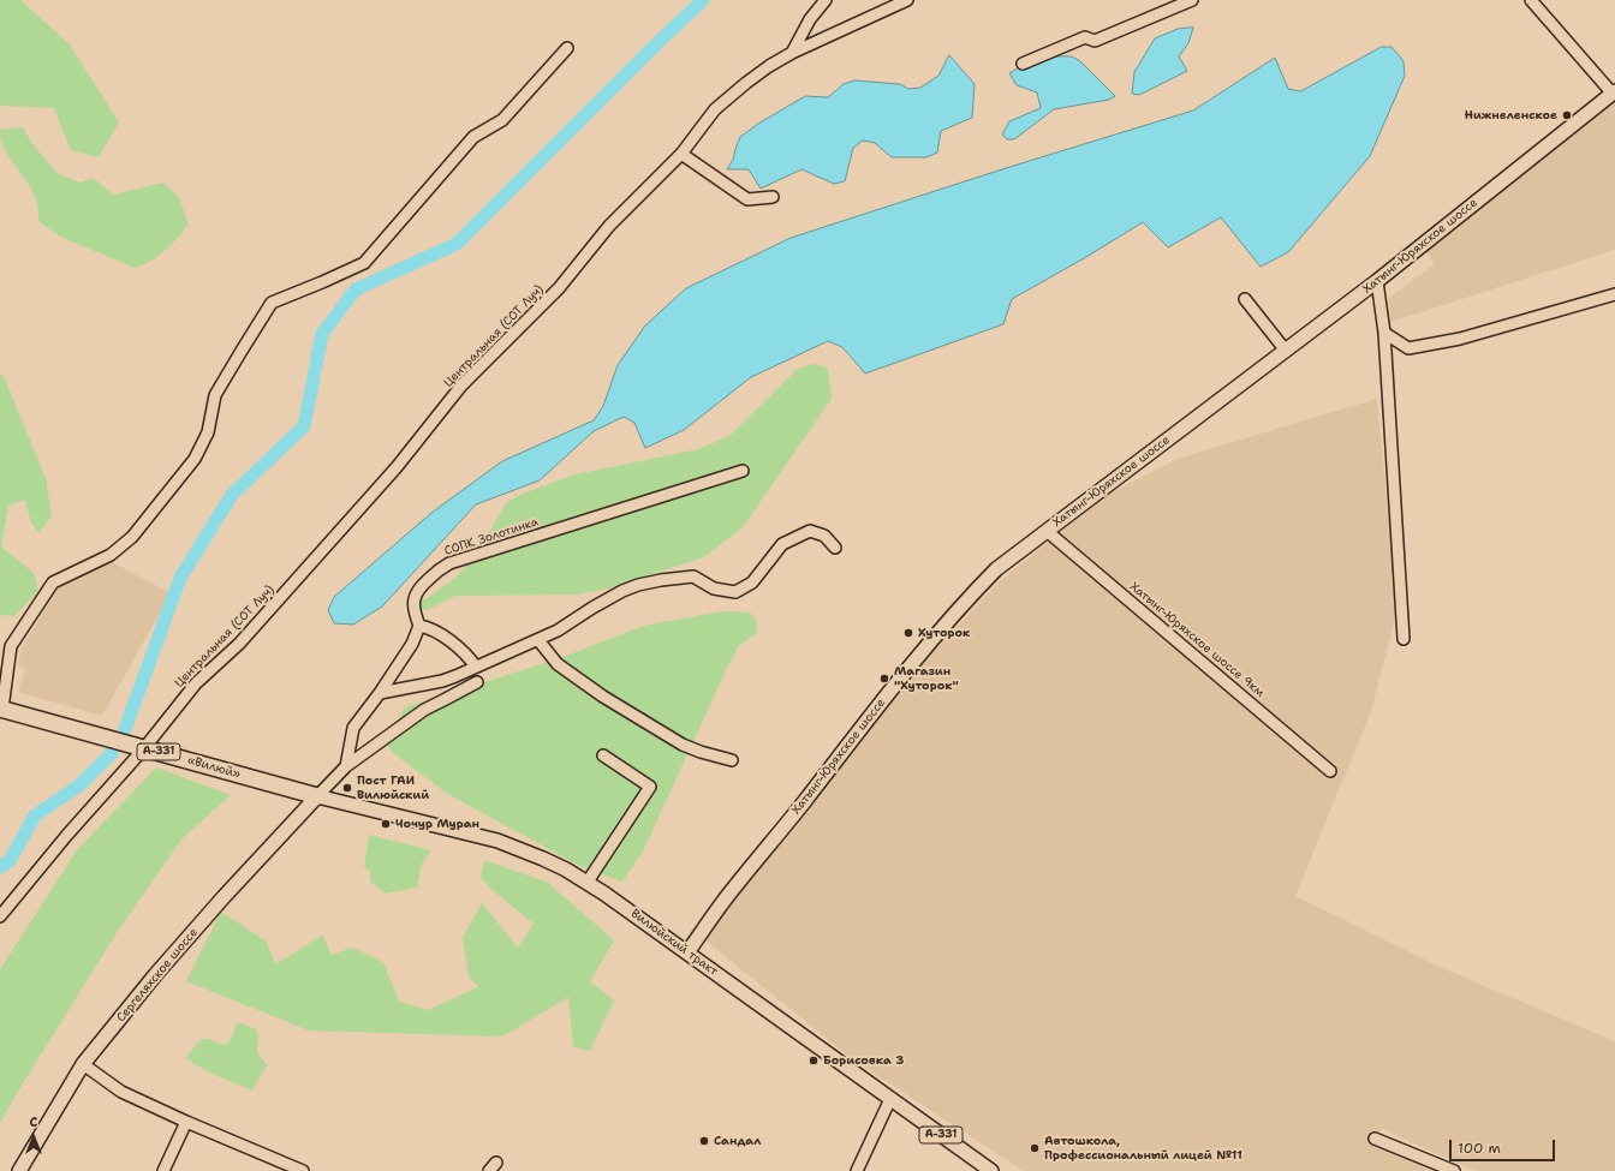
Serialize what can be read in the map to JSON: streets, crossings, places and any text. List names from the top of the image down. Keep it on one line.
{"streets":{"highway":["А-331","«Вилюй»"],"main road":["Хатынг-Юряхское шоссе","Вилюйский тракт","Сергеляхское шоссе"],"street":["Центральная (СОТ Луч)","СОПК Золотинка","Хатынг-Юряхское шоссе 9км"]},"crossings":[["Хатынг-Юряхское шоссе","Хатынг-Юряхское шоссе 9км"],["Хатынг-Юряхское шоссе","Вилюйский тракт"],["Центральная (СОТ Луч)","«Вилюй»"],["«Вилюй»","Вилюйский тракт"],["«Вилюй»","Сергеляхское шоссе"],["Вилюйский тракт","Сергеляхское шоссе"]],"places":["Нижнеленское","Хуторок","Магазин \"Хуторок\"","Пост ГАИ Вилюйский","Чочур Муран","Борисовка 3","Сандал","Автошкола, Профессиональный лицей №11"],"scale_bar":"100 m","north":"top"}
